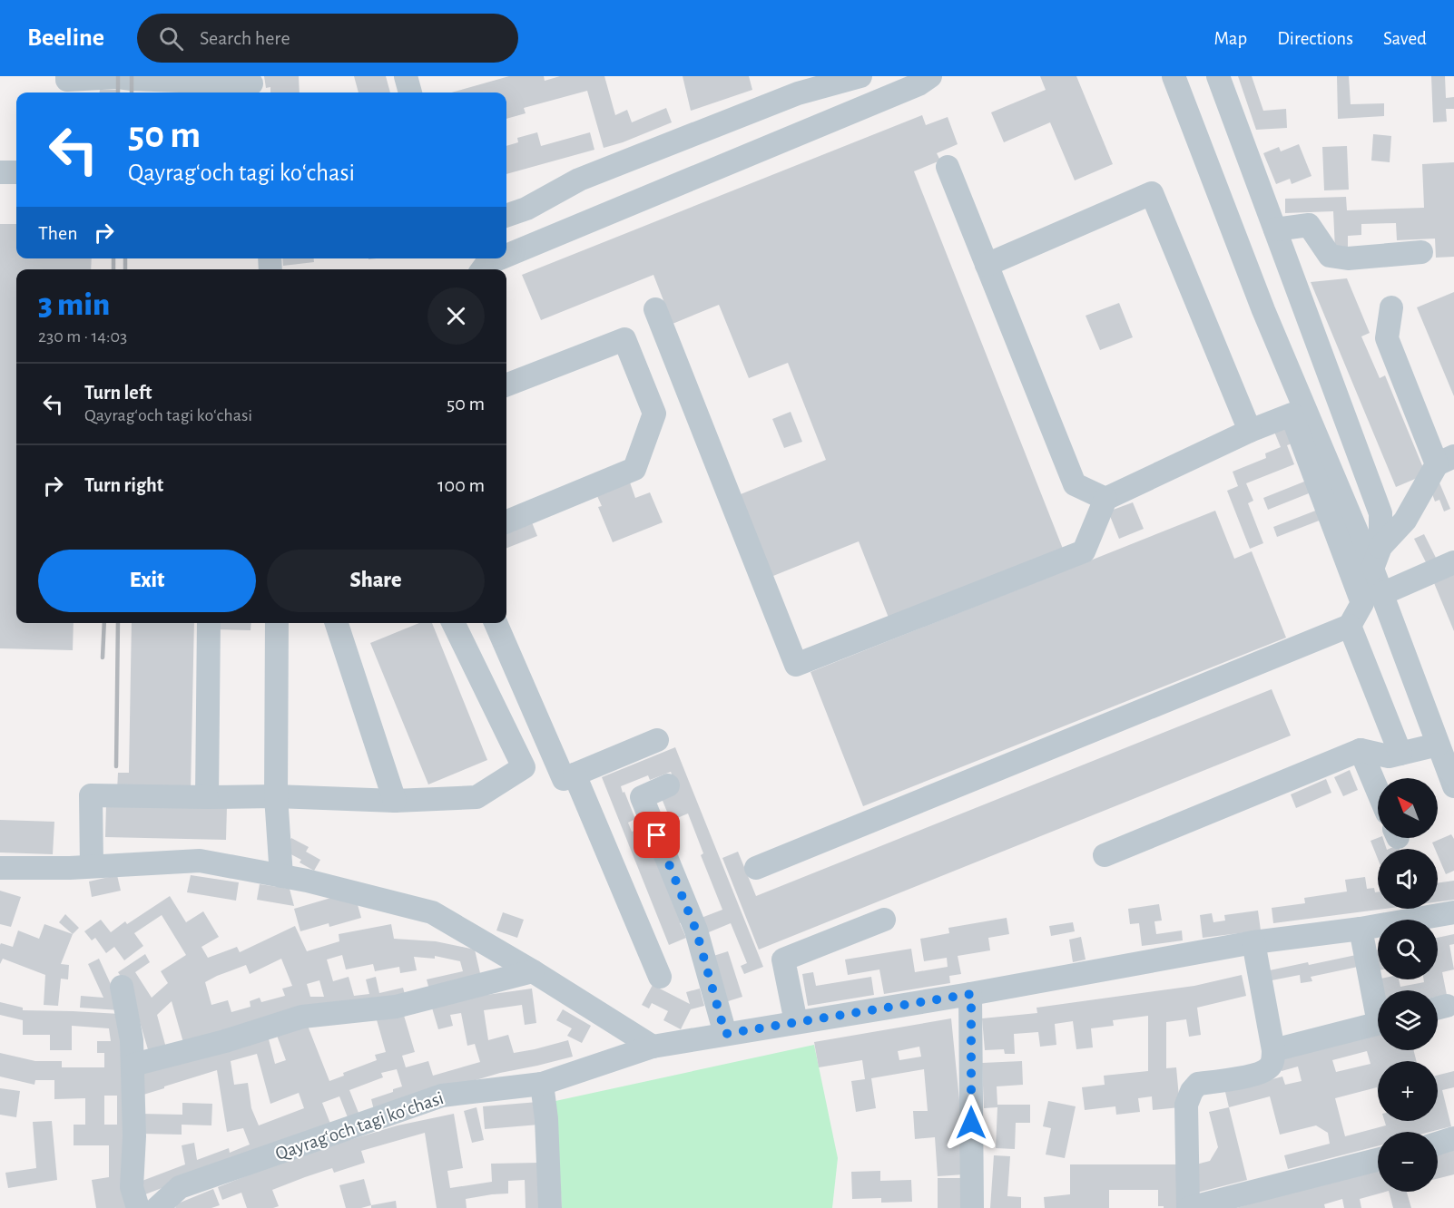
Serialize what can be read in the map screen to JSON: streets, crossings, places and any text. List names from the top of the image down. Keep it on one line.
{"streets":{"street":["Qayragʻoch tagi koʻchasi"]},"north":"top left","page":{"header":"Beeline","search":"Search here","nav":["Map","Directions","Saved"],"turn":["50 m","Qayragʻoch tagi koʻchasi"],"then":"Then","heading":["3 min","230 m · 14:03"],"list":[{"name":"Turn left","note":"Qayragʻoch tagi koʻchasi","value":"50 m"},{"name":"Turn right","value":"100 m"}],"buttons":["Exit","Share"],"map_buttons":["+","−"]}}
